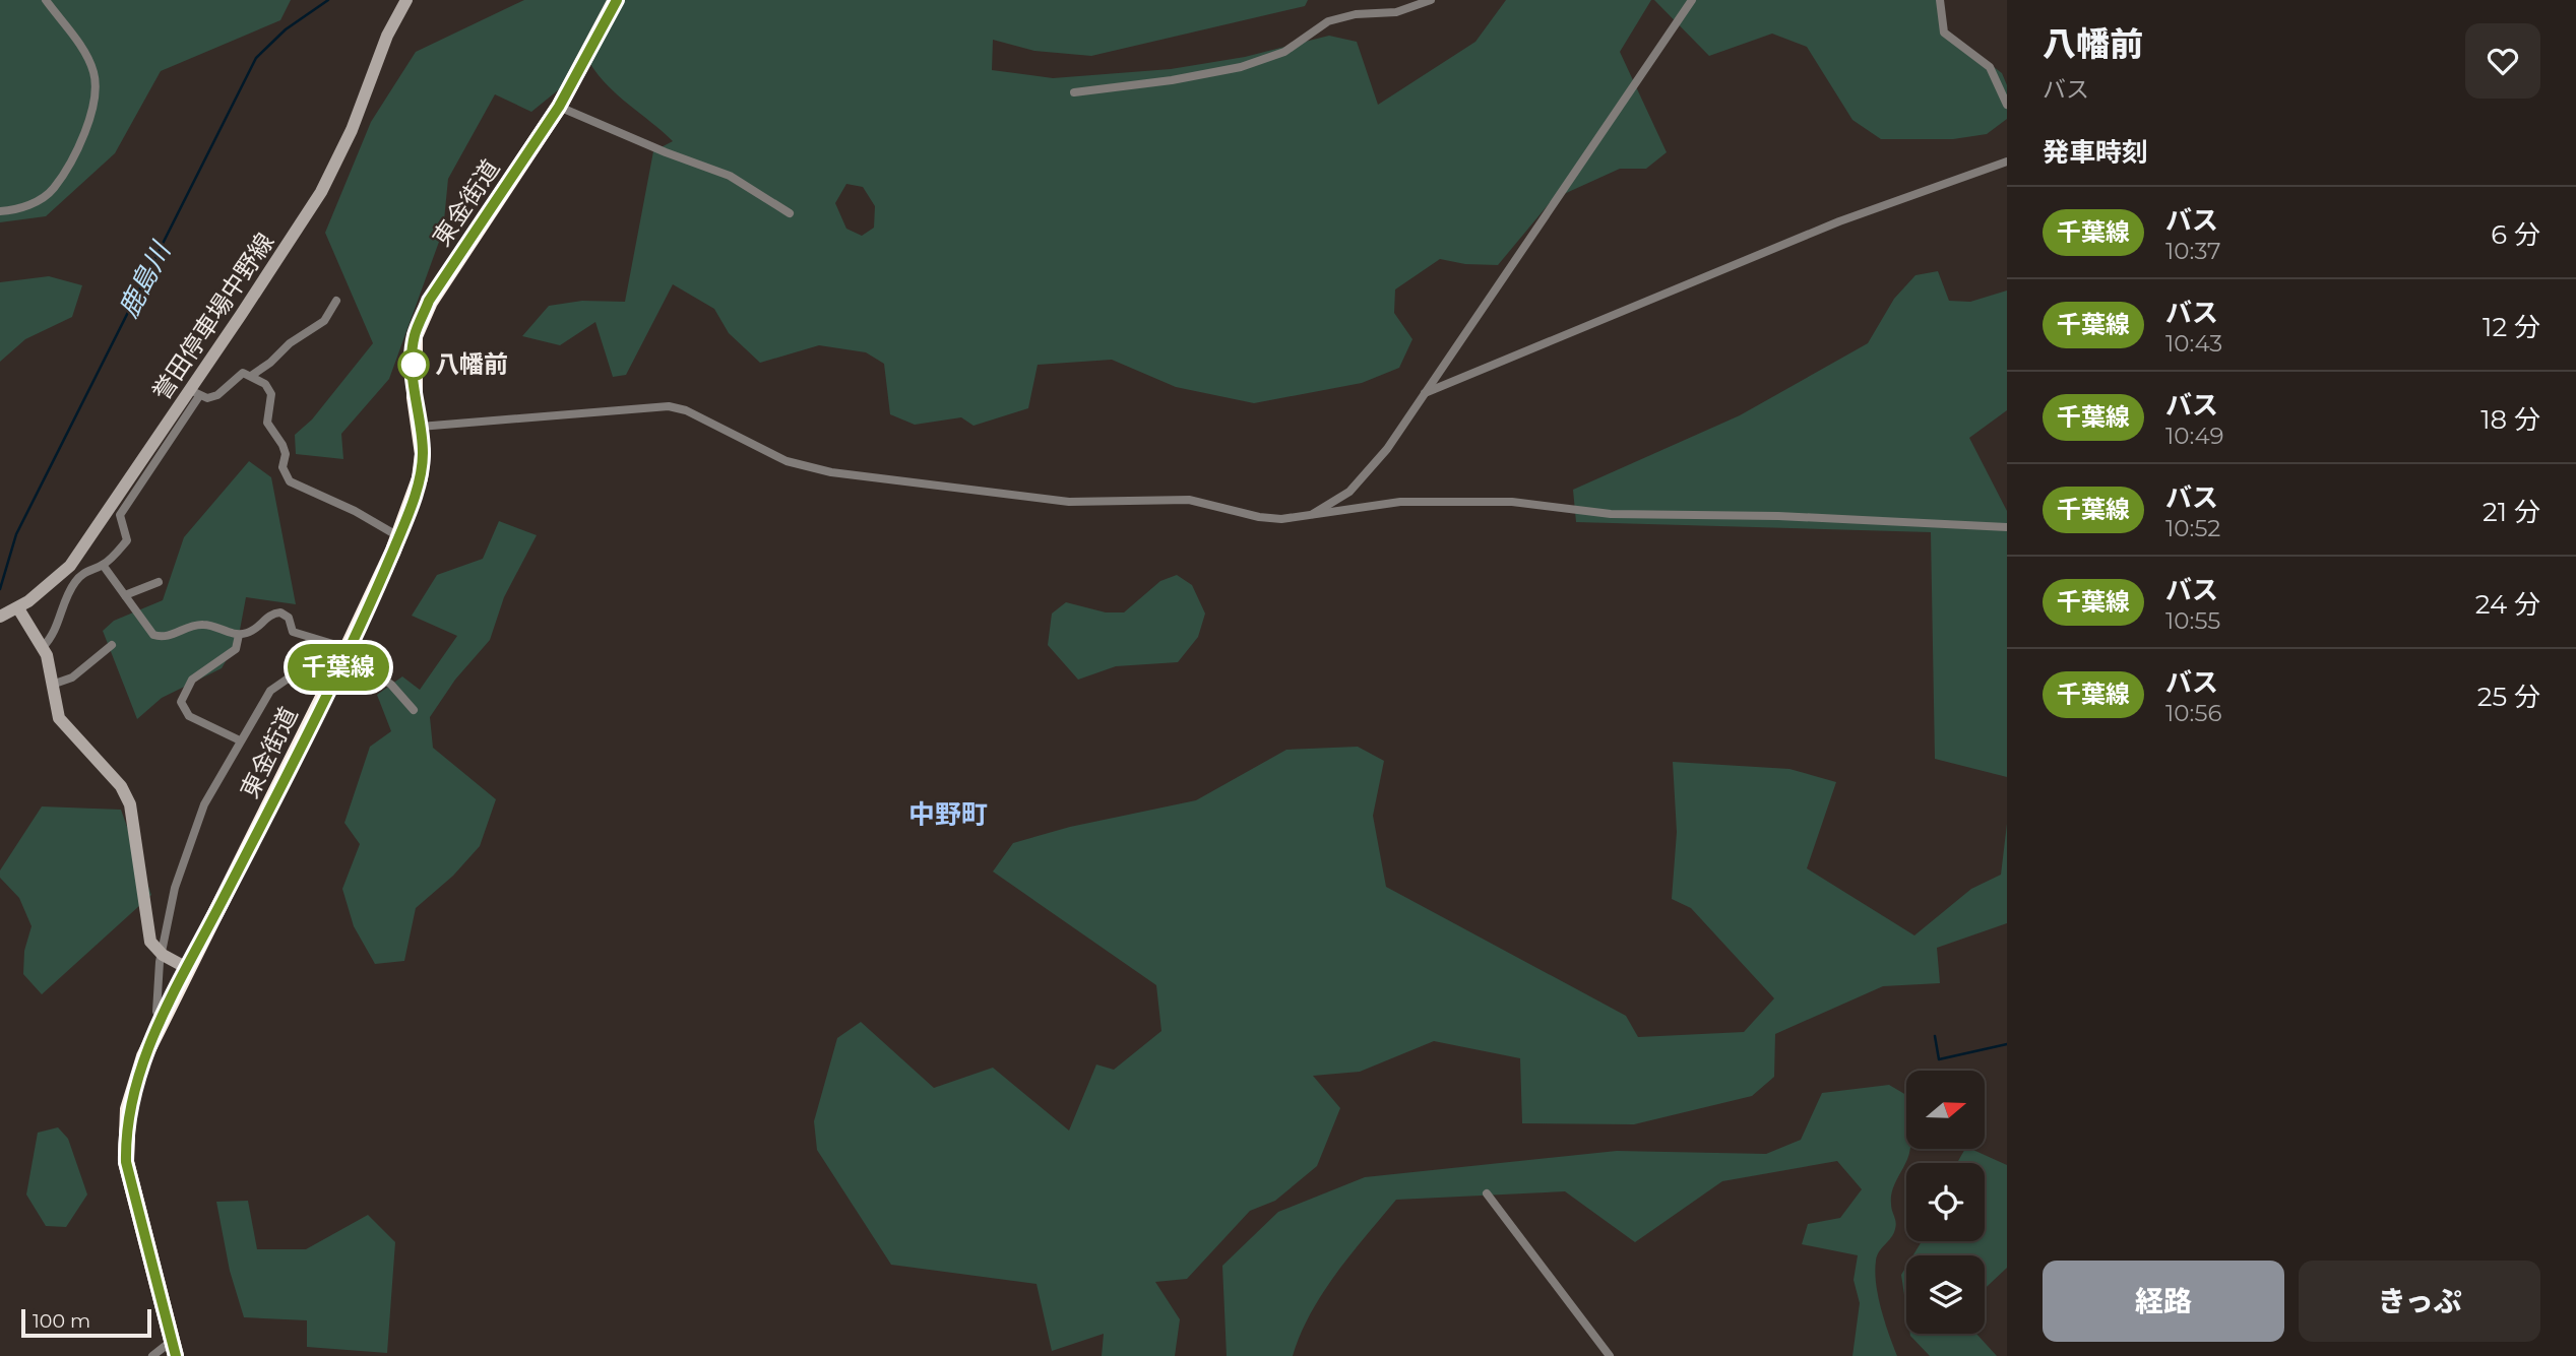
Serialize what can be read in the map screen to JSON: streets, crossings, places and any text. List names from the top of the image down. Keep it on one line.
{"streets":{"highway":["東金街道"],"main road":["誉田停車場中野線"]},"districts":["中野町"],"water":["鹿島川"],"places":["八幡前"],"lines":["bus line 千葉線"],"scale_bar":"100 m","north":"right","page":{"on_map":"千葉線","heading":[["八幡前","バス"],"発車時刻"],"list":[{"mark":"千葉線","name":"バス","note":"10:37","value":"6 分"},{"mark":"千葉線","name":"バス","note":"10:43","value":"12 分"},{"mark":"千葉線","name":"バス","note":"10:49","value":"18 分"},{"mark":"千葉線","name":"バス","note":"10:52","value":"21 分"},{"mark":"千葉線","name":"バス","note":"10:55","value":"24 分"},{"mark":"千葉線","name":"バス","note":"10:56","value":"25 分"}],"buttons":["経路","きっぷ"],"scale":"100 m"}}
